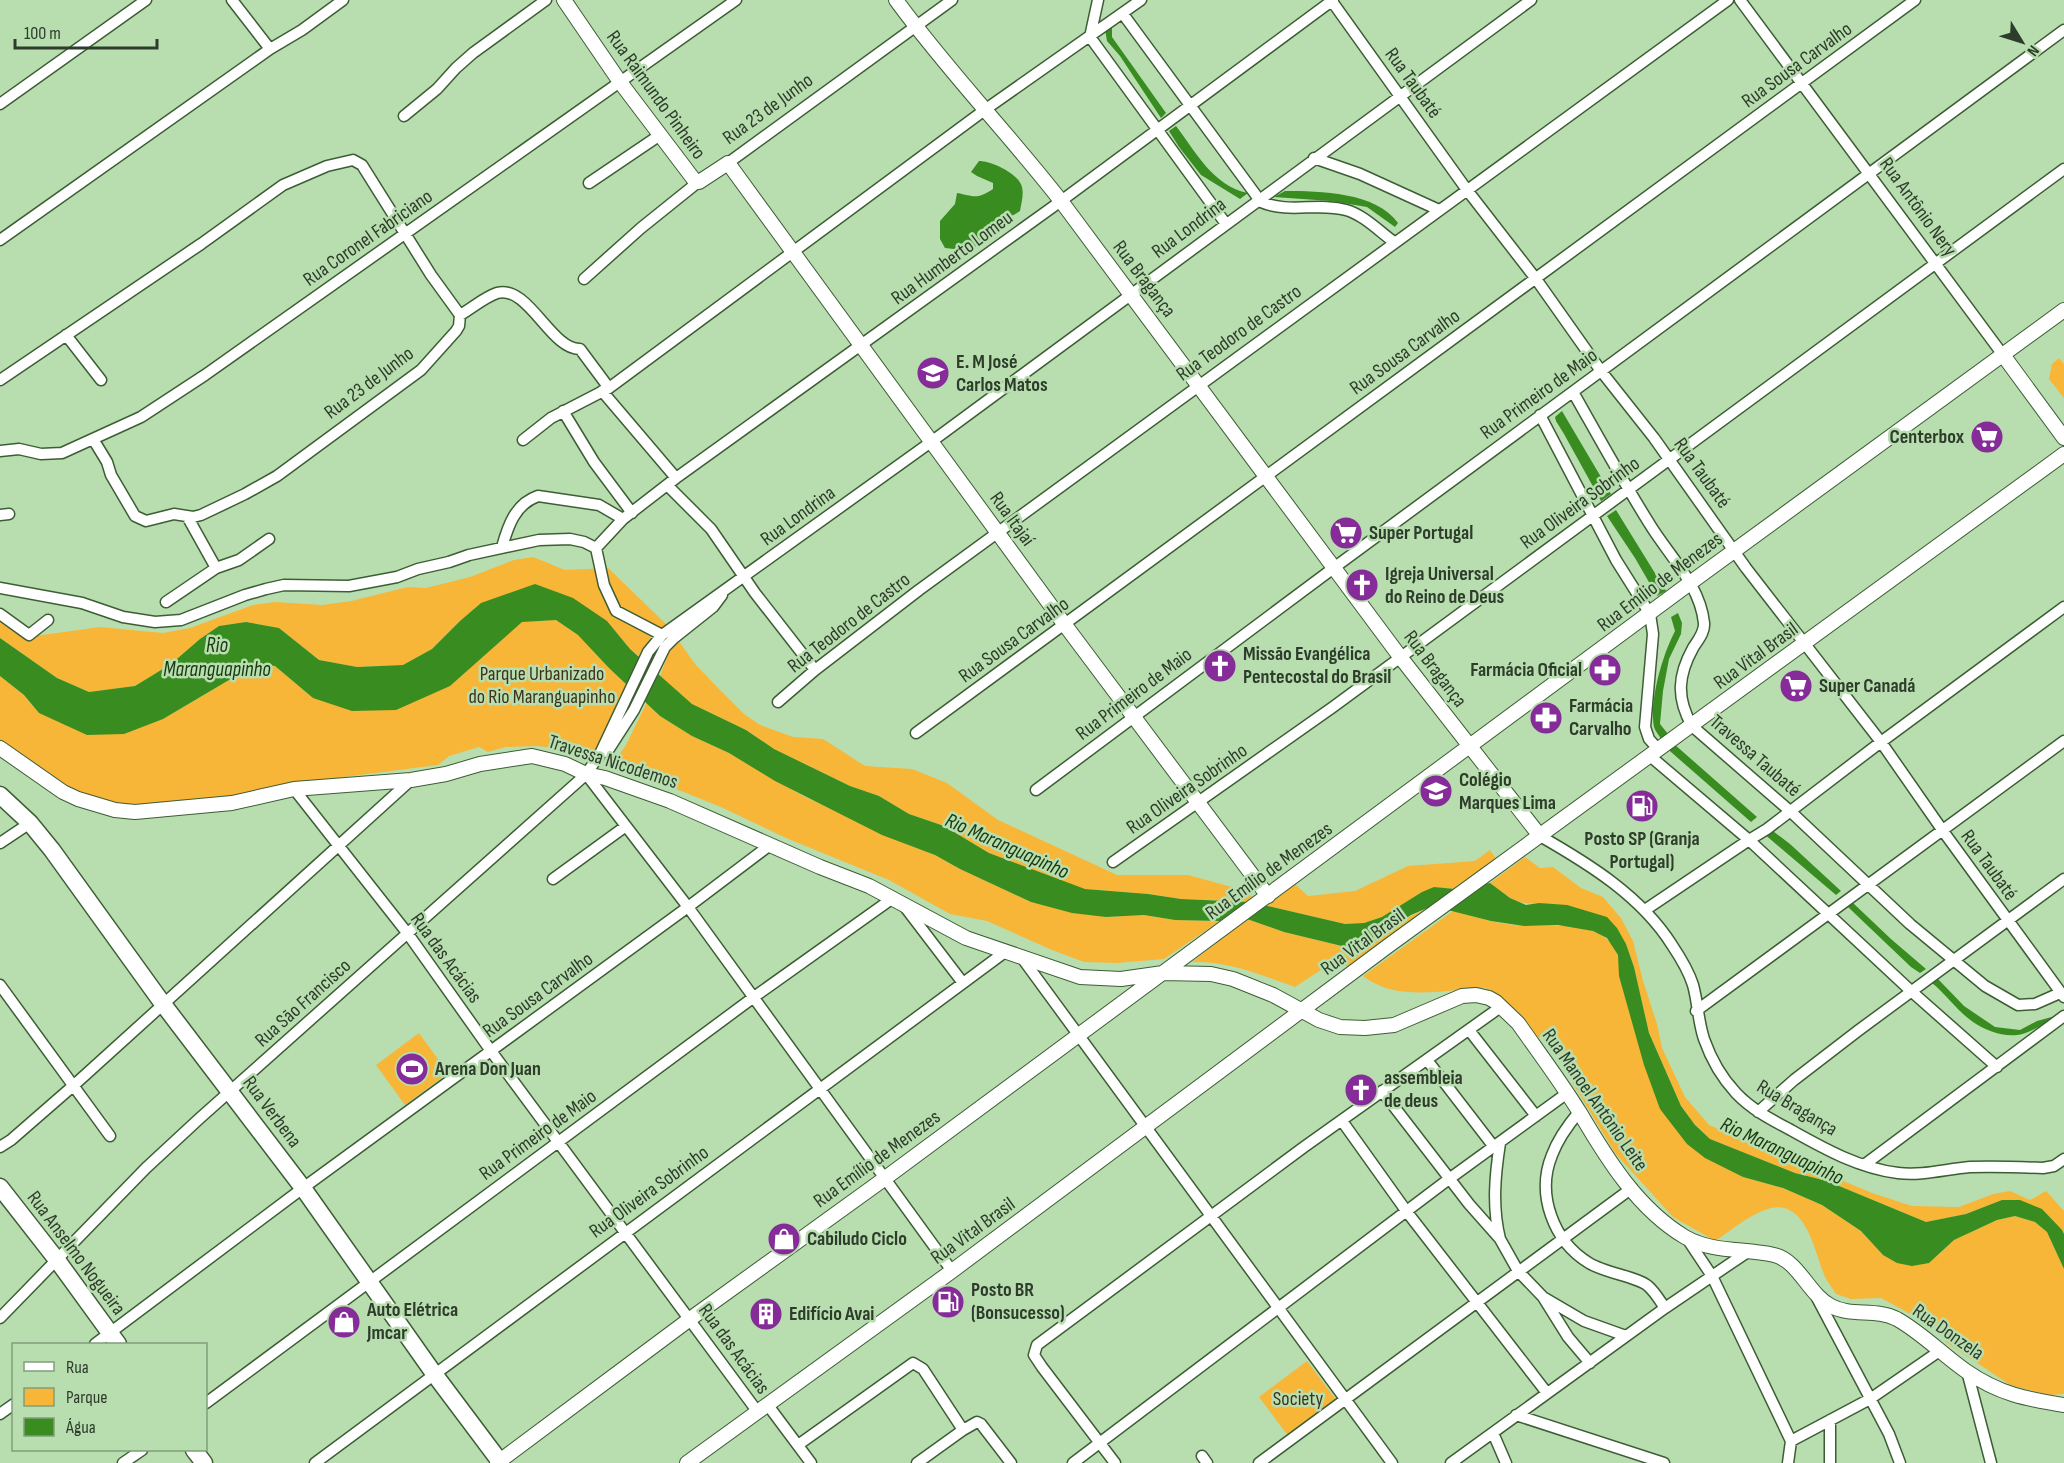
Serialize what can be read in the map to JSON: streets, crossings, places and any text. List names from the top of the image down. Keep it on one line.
{"streets":{"main road":["Rua Verbena","Rua Anselmo Nogueira"],"street":["Rua Sousa Carvalho","Rua Taubaté","Rua Raimundo Pinheiro","Rua 23 de Junho","Rua Antônio Nery","Rua Londrina","Rua Coronel Fabriciano","Rua Humberto Lomeu","Rua Bragança","Rua Teodoro de Castro","Rua Primeiro de Maio","Rua Oliveira Sobrinho","Rua Itajaí","Rua Emílio de Menezes","Rua Vital Brasil","Travessa Taubaté","Travessa Nicodemos","Rua das Acácias","Rua São Francisco","Rua Manoel Antônio Leite","Rua Donzela"]},"crossings":[["Rua Sousa Carvalho","Rua Taubaté"],["Rua Sousa Carvalho","Rua Antônio Nery"],["Rua Sousa Carvalho","Rua Bragança"],["Rua Sousa Carvalho","Rua Itajaí"],["Rua Sousa Carvalho","Travessa Nicodemos"],["Rua Sousa Carvalho","Rua das Acácias"],["Rua Sousa Carvalho","Rua Verbena"],["Rua Sousa Carvalho","Rua Anselmo Nogueira"],["Rua Taubaté","Rua Londrina"],["Rua Taubaté","Rua Humberto Lomeu"],["Rua Taubaté","Rua Teodoro de Castro"],["Rua Taubaté","Rua Primeiro de Maio"],["Rua Taubaté","Rua Oliveira Sobrinho"],["Rua Taubaté","Rua Emílio de Menezes"],["Rua Taubaté","Rua Vital Brasil"],["Rua Taubaté","Travessa Taubaté"],["Rua Raimundo Pinheiro","Rua 23 de Junho"],["Rua Raimundo Pinheiro","Rua Coronel Fabriciano"],["Rua 23 de Junho","Rua Coronel Fabriciano"],["Rua 23 de Junho","Rua Bragança"],["Rua 23 de Junho","Rua Itajaí"],["Rua Antônio Nery","Rua Primeiro de Maio"],["Rua Antônio Nery","Rua Oliveira Sobrinho"],["Rua Antônio Nery","Rua Emílio de Menezes"],["Rua Londrina","Rua Bragança"],["Rua Londrina","Rua Itajaí"],["Rua Humberto Lomeu","Rua Bragança"],["Rua Humberto Lomeu","Rua Itajaí"],["Rua Bragança","Rua Teodoro de Castro"],["Rua Bragança","Rua Primeiro de Maio"],["Rua Bragança","Rua Oliveira Sobrinho"],["Rua Bragança","Rua Emílio de Menezes"],["Rua Bragança","Rua Vital Brasil"],["Rua Teodoro de Castro","Rua Itajaí"],["Rua Primeiro de Maio","Rua Itajaí"],["Rua Primeiro de Maio","Travessa Taubaté"],["Rua Primeiro de Maio","Travessa Nicodemos"],["Rua Primeiro de Maio","Rua das Acácias"],["Rua Primeiro de Maio","Rua Verbena"],["Rua Oliveira Sobrinho","Rua Itajaí"],["Rua Oliveira Sobrinho","Travessa Taubaté"],["Rua Oliveira Sobrinho","Travessa Nicodemos"],["Rua Oliveira Sobrinho","Rua das Acácias"],["Rua Oliveira Sobrinho","Rua Verbena"],["Rua Itajaí","Rua Emílio de Menezes"],["Rua Emílio de Menezes","Travessa Taubaté"],["Rua Emílio de Menezes","Travessa Nicodemos"],["Rua Emílio de Menezes","Rua das Acácias"],["Rua Emílio de Menezes","Rua Verbena"],["Rua Vital Brasil","Travessa Taubaté"],["Rua Vital Brasil","Travessa Nicodemos"],["Rua Vital Brasil","Rua das Acácias"],["Travessa Nicodemos","Rua das Acácias"],["Travessa Nicodemos","Rua São Francisco"],["Travessa Nicodemos","Rua Manoel Antônio Leite"],["Rua das Acácias","Rua São Francisco"],["Rua São Francisco","Rua Verbena"],["Rua São Francisco","Rua Anselmo Nogueira"],["Rua Manoel Antônio Leite","Rua Donzela"]],"water":["Rio Maranguapinho"],"parks":["Parque Urbanizado do Rio Maranguapinho","Society"],"places":{"school or university":["E. M José Carlos Matos","Colégio Marques Lima"],"supermarket":["Centerbox","Super Portugal","Super Canadá"],"church":["Igreja Universal do Reino de Deus","Missão Evangélica Pentecostal do Brasil","assembleia de deus"],"pharmacy":["Farmácia Oficial","Farmácia Carvalho"],"fuel station":["Posto SP (Granja Portugal)","Posto BR (Bonsucesso)"],"sports":["Arena Don Juan"],"shop":["Cabiludo Ciclo","Auto Elétrica Jmcar"],"building":["Edifício Avai"]},"legend":["Rua","Parque","Água"],"scale_bar":"100 m","north":"bottom right"}
